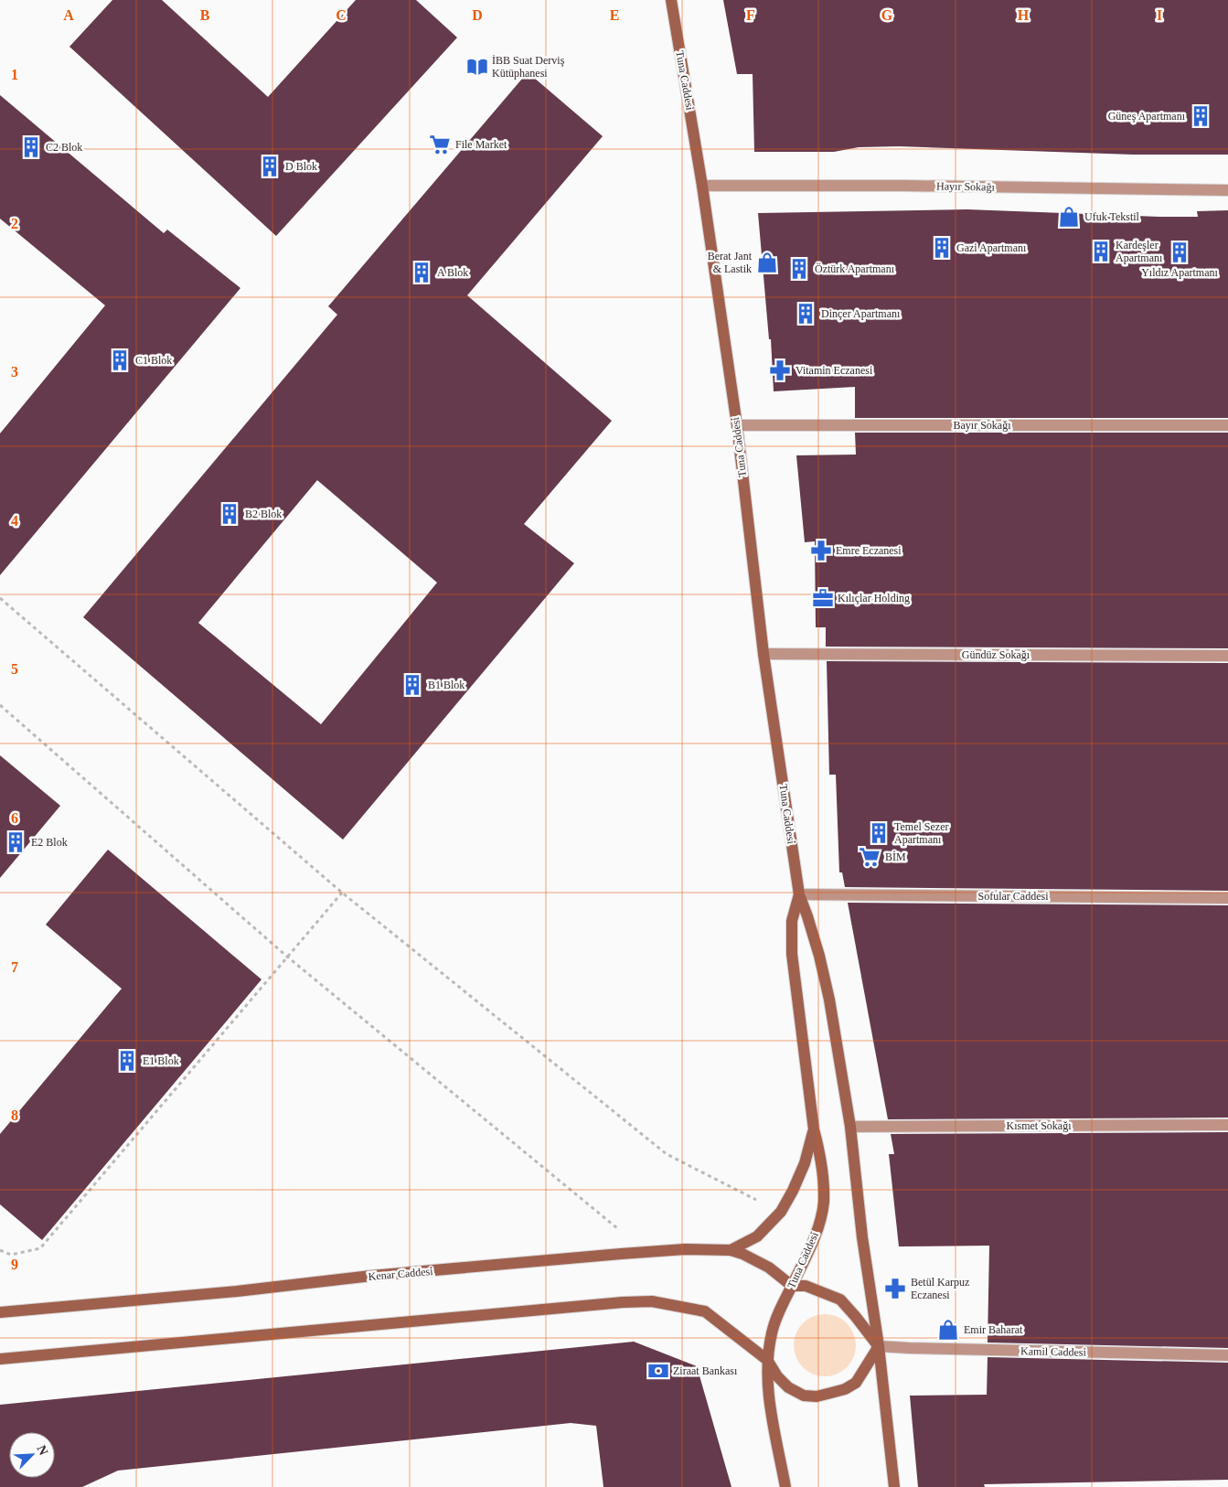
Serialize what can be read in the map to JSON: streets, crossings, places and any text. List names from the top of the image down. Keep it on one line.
{"streets":{"main road":["Tuna Caddesi","Kenar Caddesi"],"street":["Hayır Sokağı","Bayır Sokağı","Gündüz Sokağı","Sofular Caddesi","Kısmet Sokağı","Kamil Caddesi"]},"crossings":[["Tuna Caddesi","Hayır Sokağı"],["Tuna Caddesi","Bayır Sokağı"],["Tuna Caddesi","Gündüz Sokağı"],["Tuna Caddesi","Sofular Caddesi"],["Tuna Caddesi","Kısmet Sokağı"],["Tuna Caddesi","Kenar Caddesi"],["Tuna Caddesi","Kamil Caddesi"],["Kenar Caddesi","Kamil Caddesi"]],"places":{"library":["İBB Suat Derviş Kütüphanesi"],"building":["Güneş Apartmanı","C2 Blok","D Blok","Gazi Apartmanı","Kardeşler Apartmanı","Yıldız Apartmanı","Öztürk Apartmanı","A Blok","Dinçer Apartmanı","C1 Blok","B2 Blok","B1 Blok","Temel Sezer Apartmanı","E2 Blok","E1 Blok"],"supermarket":["File Market","BİM"],"shop":["Ufuk Tekstil","Berat Jant & Lastik","Emir Baharat"],"pharmacy":["Vitamin Eczanesi","Emre Eczanesi","Betül Karpuz Eczanesi"],"office":["Kılıçlar Holding"],"bank":["Ziraat Bankası"]},"north":"top right","grid":{"columns":["A","B","C","D","E","F","G","H","I"],"rows":["1","2","3","4","5","6","7","8","9"]}}
